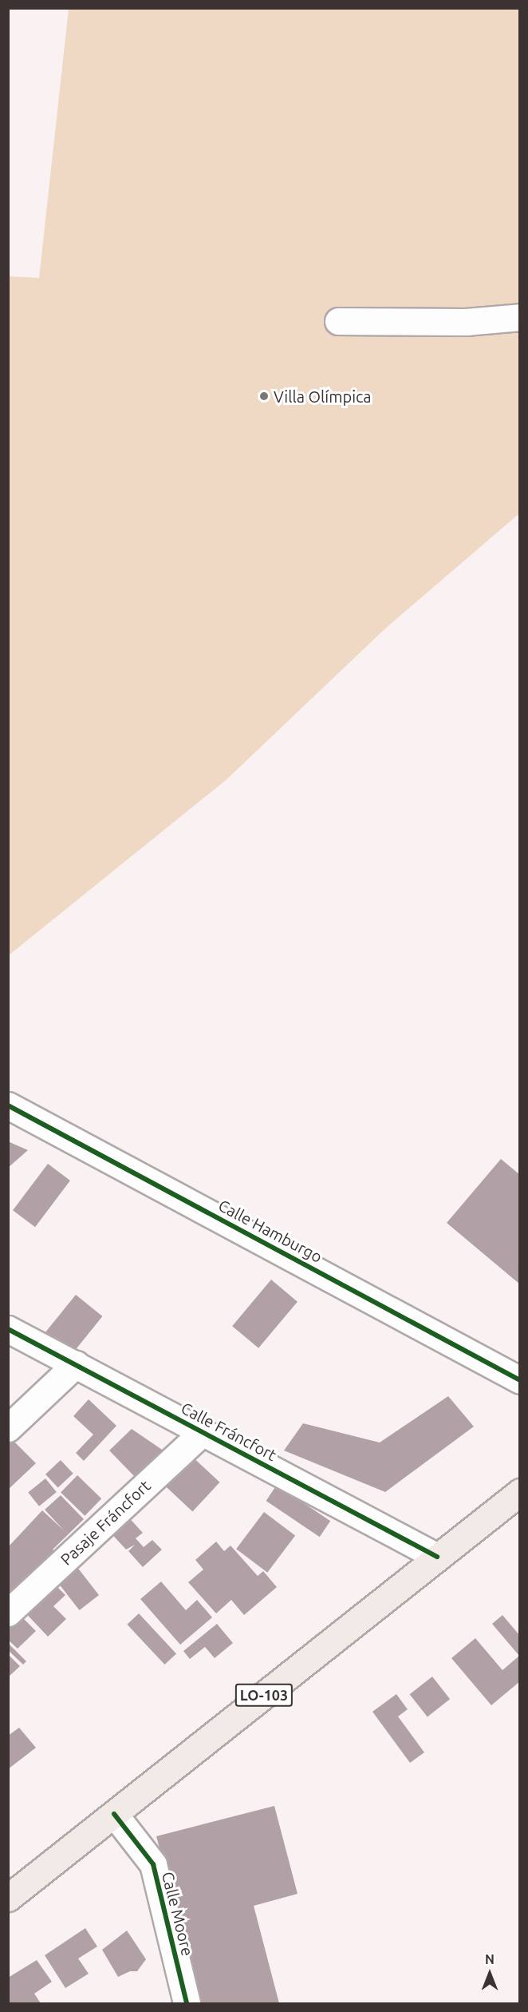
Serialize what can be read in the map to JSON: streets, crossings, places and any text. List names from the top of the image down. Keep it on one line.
{"streets":{"main road":["LO-103"],"street":["Calle Hamburgo","Calle Fráncfort","Pasaje Fráncfort","Calle Moore"]},"crossings":[["Calle Fráncfort","Pasaje Fráncfort"],["Calle Fráncfort","LO-103"],["LO-103","Calle Moore"]],"places":["Villa Olímpica"],"north":"top"}
